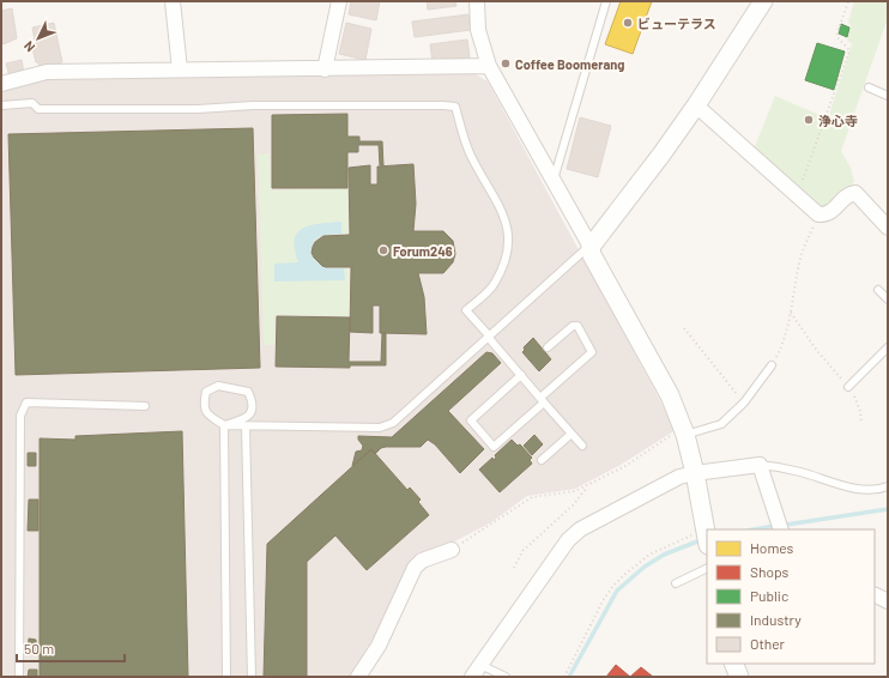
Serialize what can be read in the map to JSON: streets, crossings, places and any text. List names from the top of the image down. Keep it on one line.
{"places":["ビューテラス","Coffee Boomerang","浄心寺","Forum246"],"legend":["Homes","Shops","Public","Industry","Other"],"scale_bar":"50 m","north":"bottom left"}
